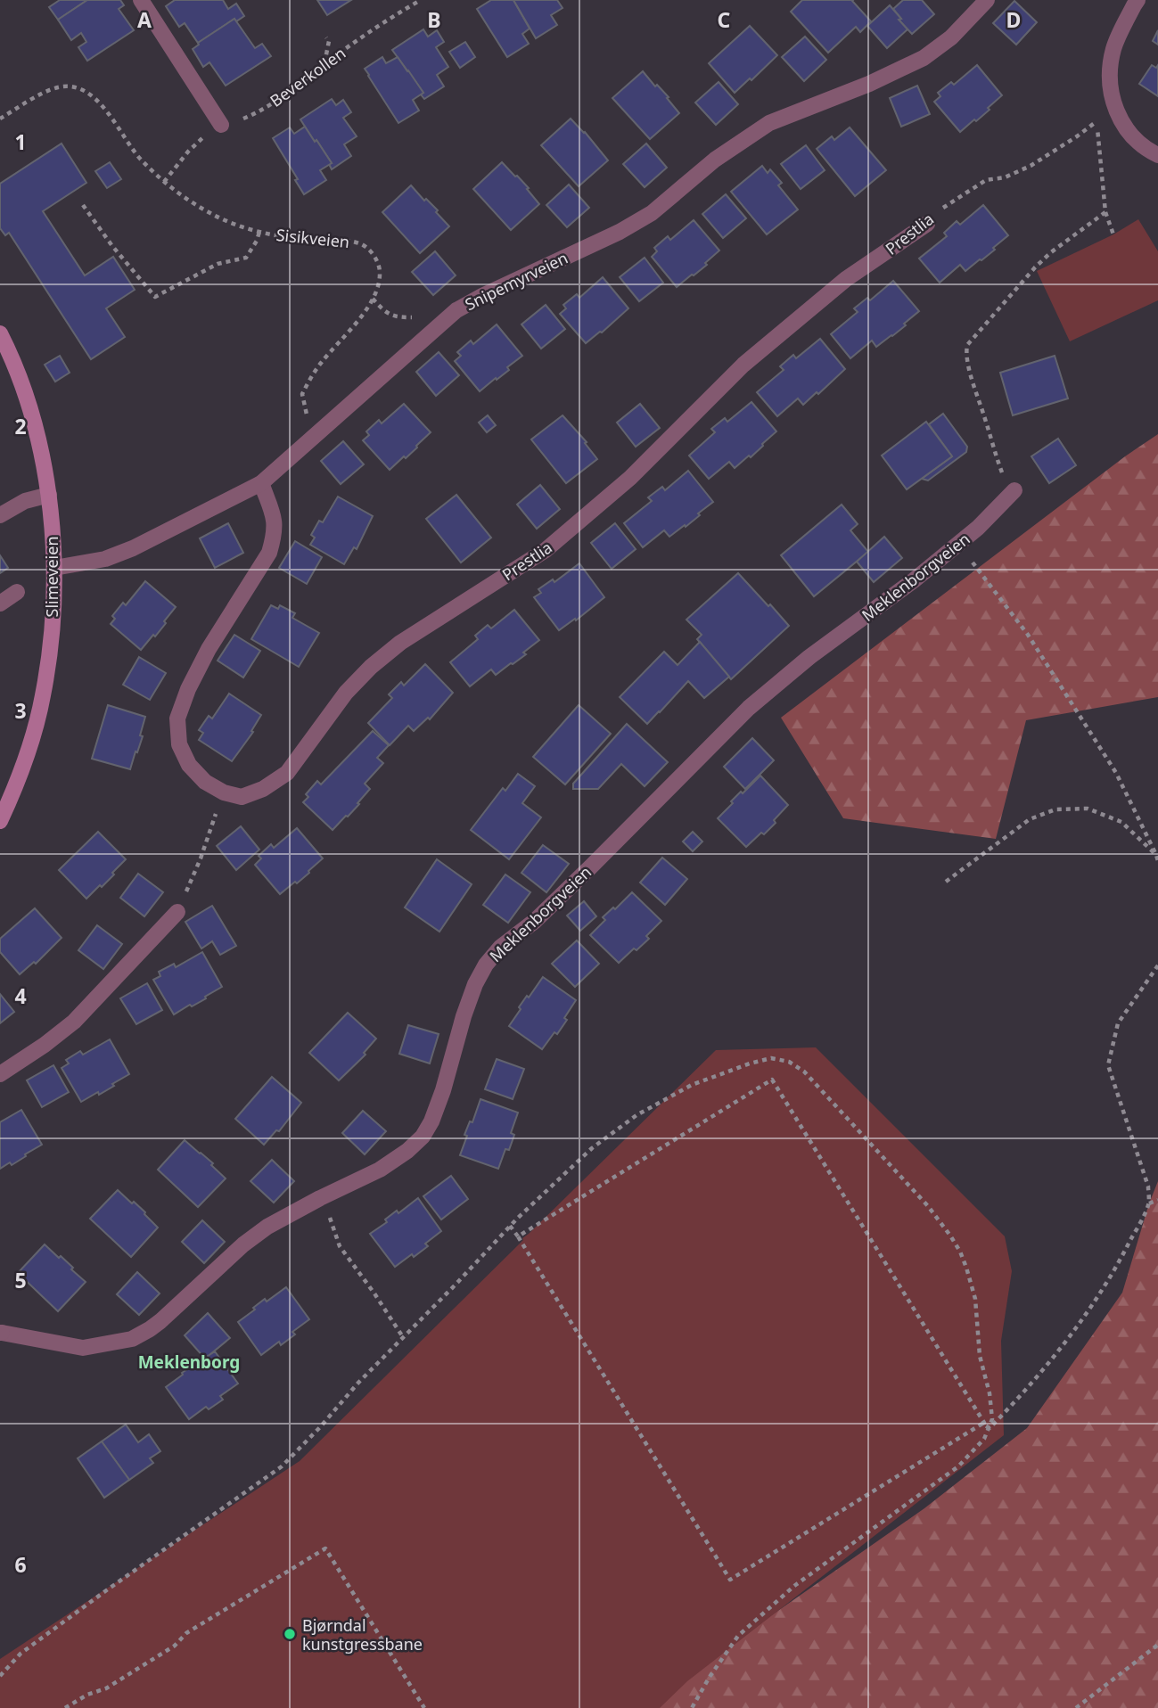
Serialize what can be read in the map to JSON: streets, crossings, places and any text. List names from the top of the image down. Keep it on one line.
{"streets":{"street":["Prestlia","Snipemyrveien","Slimeveien","Meklenborgveien"],"path":["Beverkollen","Sisikveien"]},"crossings":[["Sisikveien","Snipemyrveien"],["Snipemyrveien","Slimeveien"]],"districts":["Meklenborg"],"places":["Bjørndal kunstgressbane"],"grid":{"columns":["A","B","C","D"],"rows":["1","2","3","4","5","6"]}}
